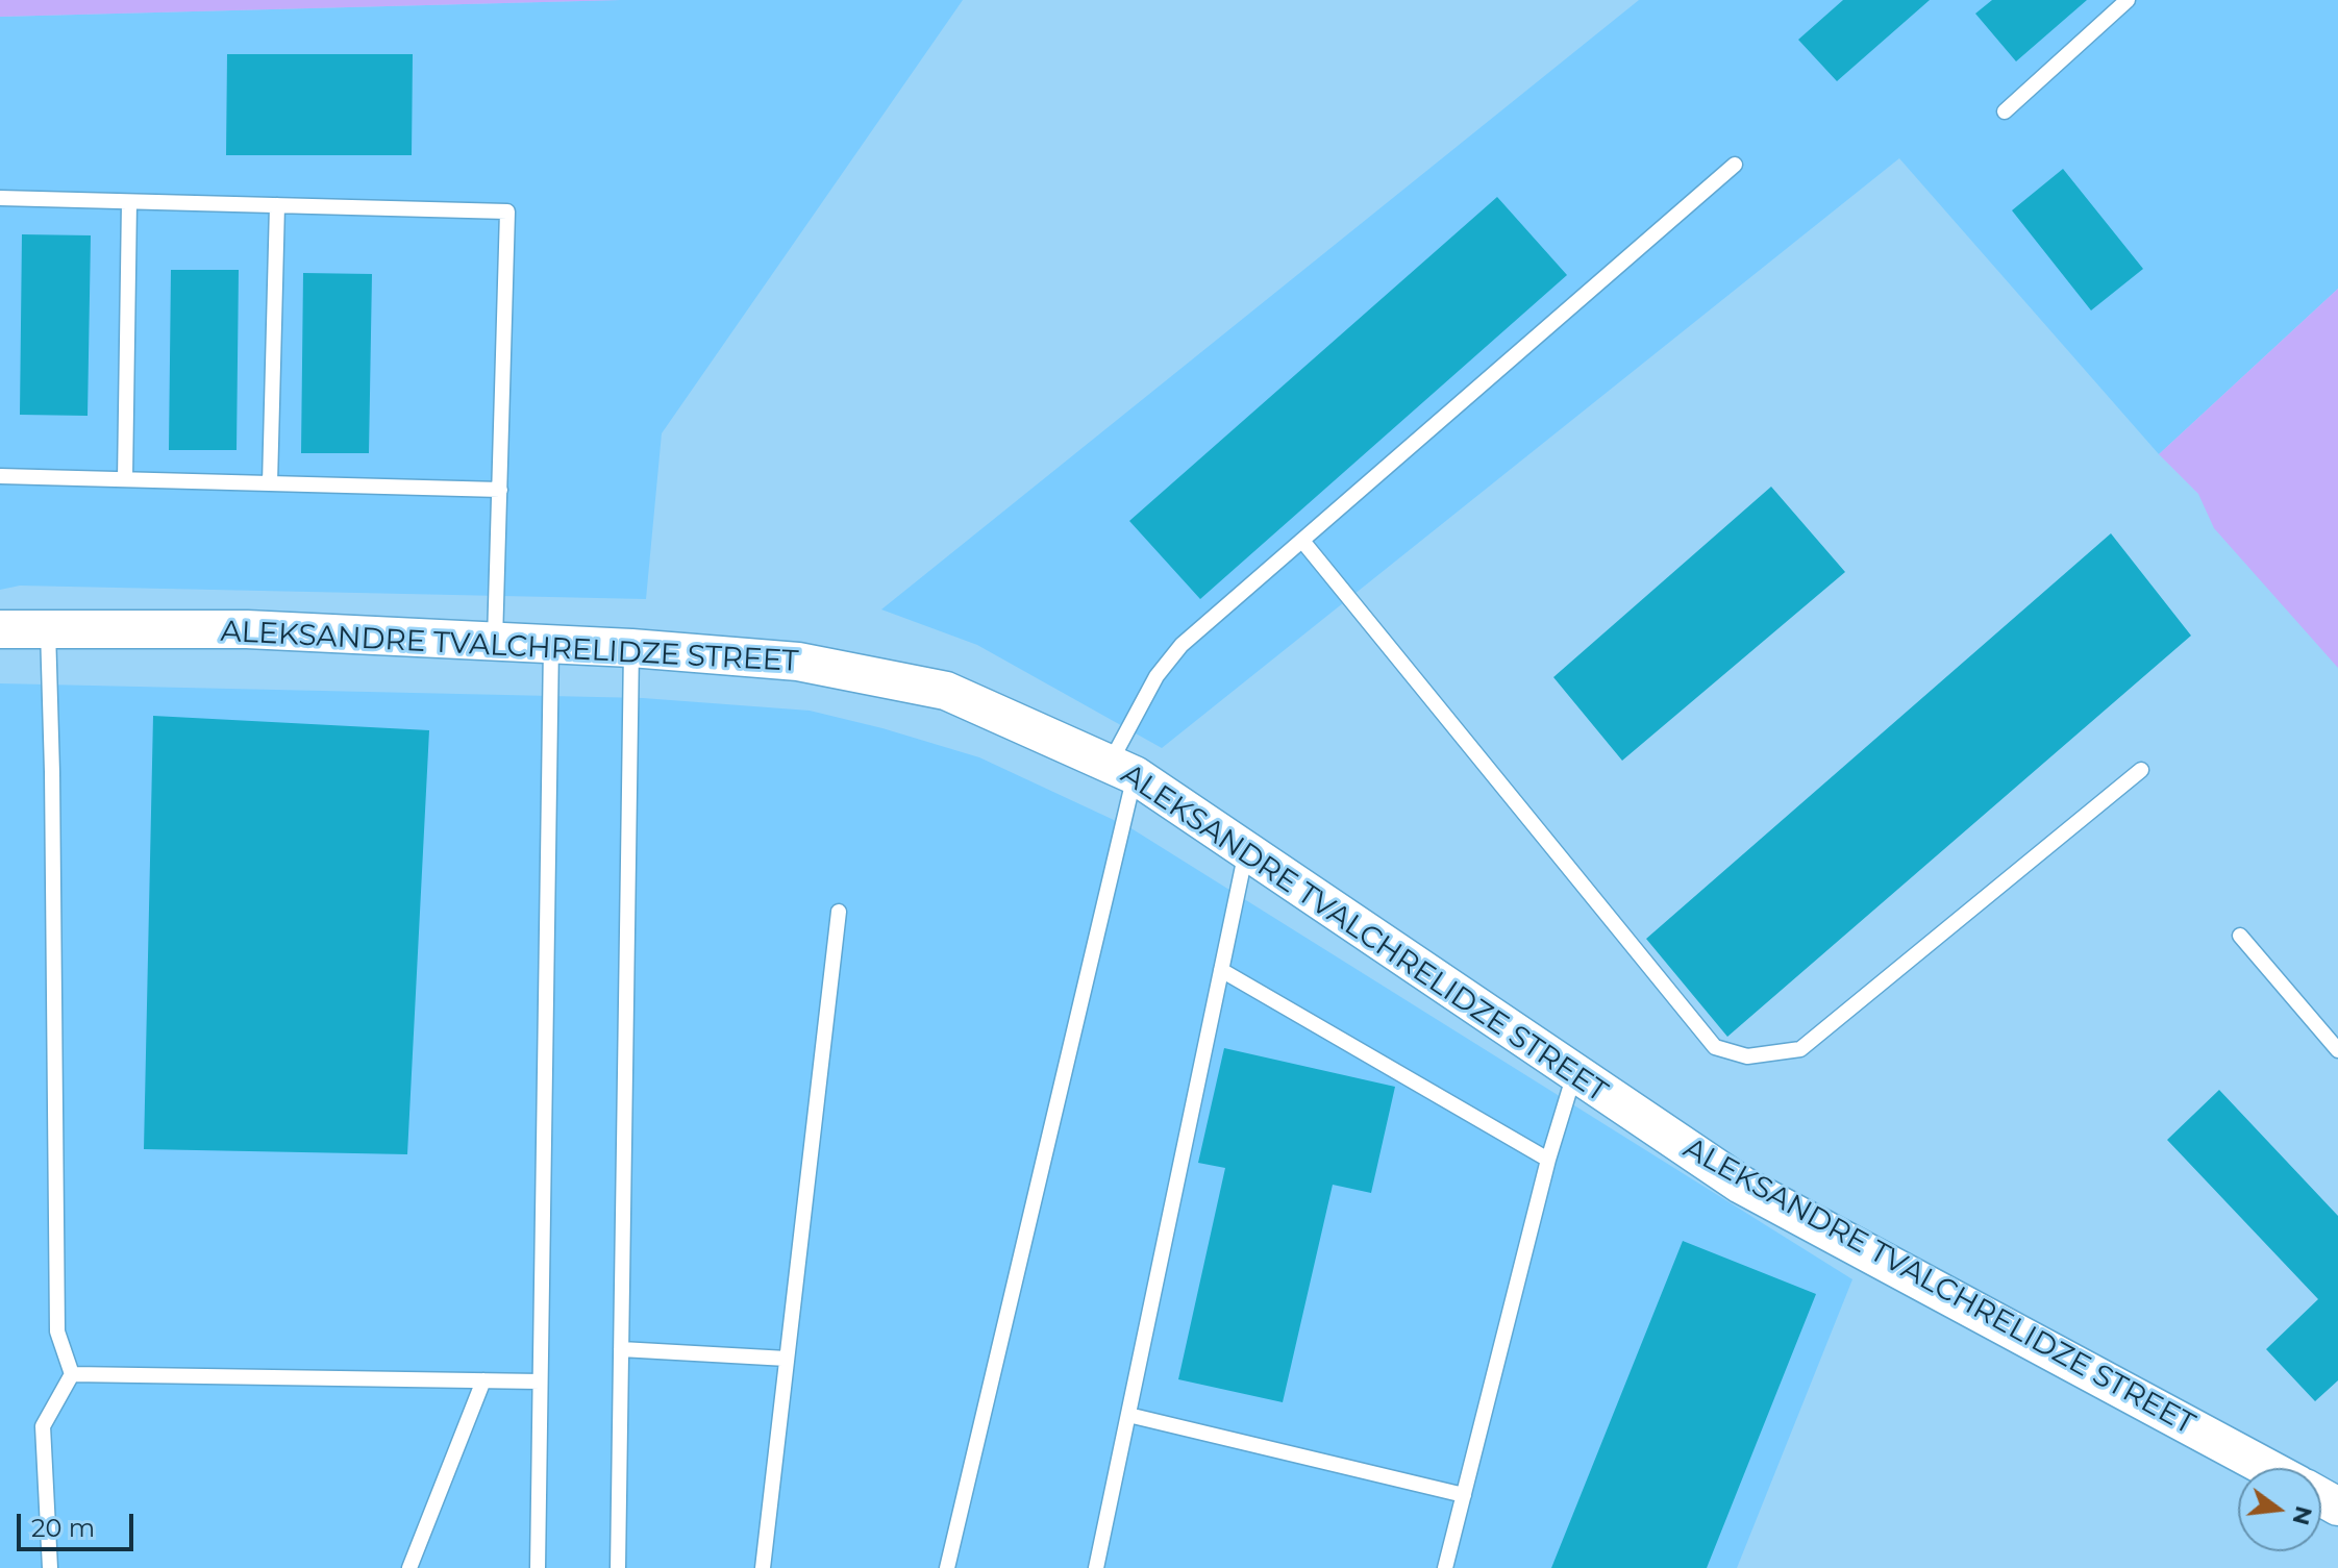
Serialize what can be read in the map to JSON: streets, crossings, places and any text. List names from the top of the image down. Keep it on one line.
{"streets":{"street":["ALEKSANDRE TVALCHRELIDZE STREET"]},"scale_bar":"20 m","north":"right"}
